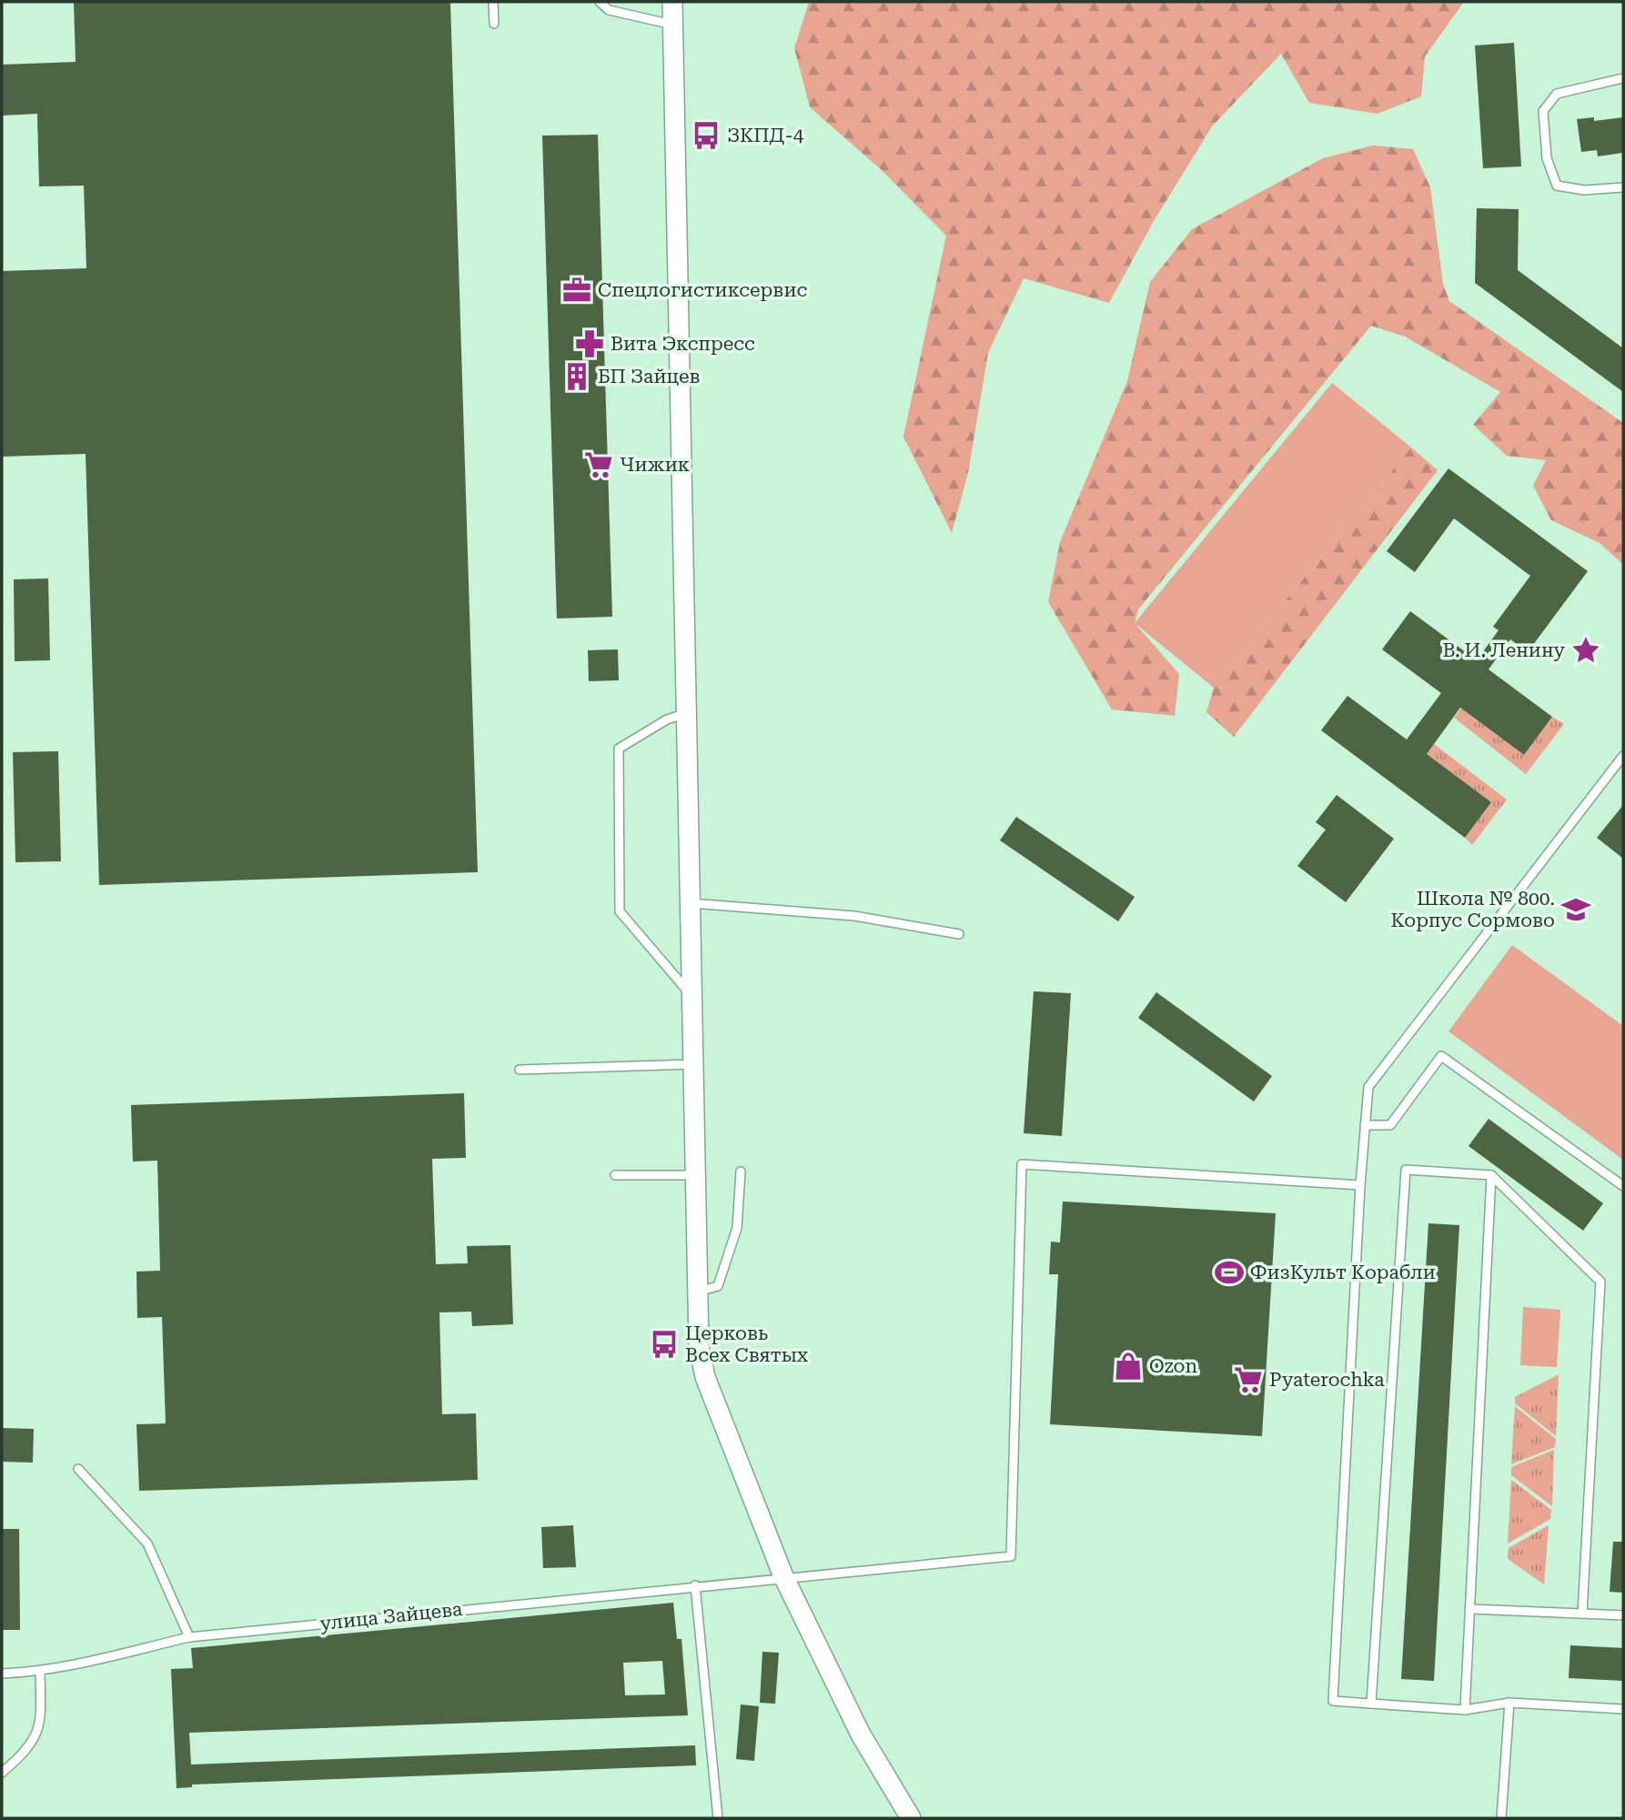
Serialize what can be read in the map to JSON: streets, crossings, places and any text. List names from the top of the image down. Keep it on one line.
{"streets":{"lane":["улица Зайцева"]},"places":{"bus stop":["ЗКПД-4","Церковь Всех Святых"],"office":["Спецлогистиксервис"],"pharmacy":["Вита Экспресс"],"building":["БП Зайцев"],"supermarket":["Чижик","Pyaterochka"],"place":["В. И. Ленину"],"school or university":["Школа № 800. Корпус Сормово"],"sports":["ФизКульт Корабли"],"shop":["Ozon"]}}
